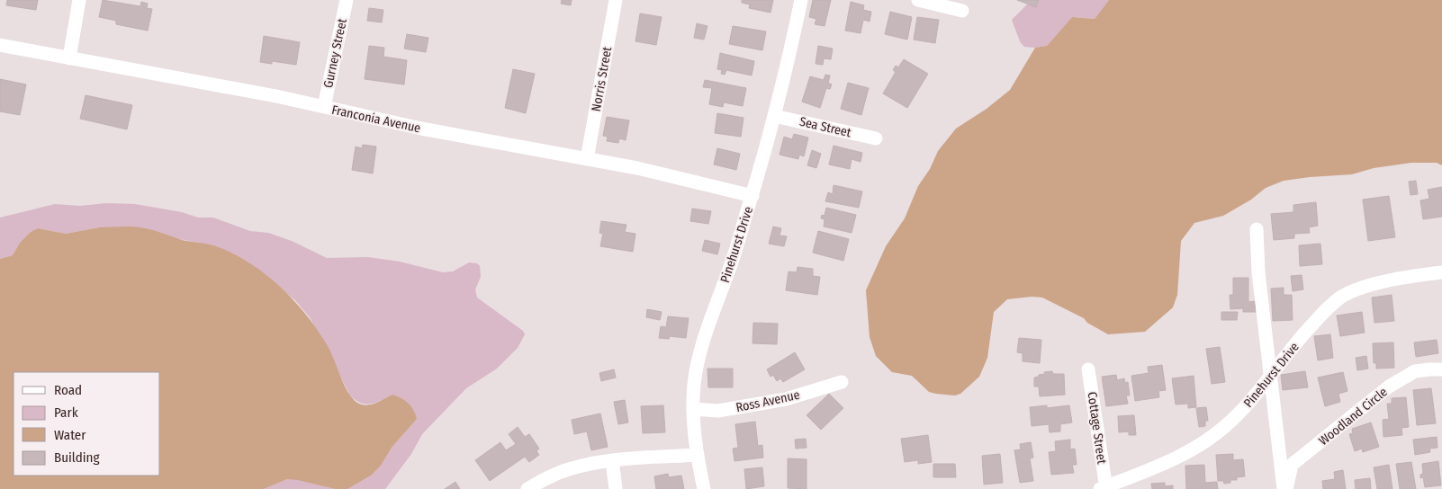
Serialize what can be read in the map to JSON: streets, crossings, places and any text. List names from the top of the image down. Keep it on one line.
{"streets":{"street":["Gurney Street","Norris Street","Franconia Avenue","Sea Street","Pinehurst Drive","Ross Avenue","Woodland Circle","Cottage Street"]},"crossings":[["Gurney Street","Franconia Avenue"],["Norris Street","Franconia Avenue"],["Franconia Avenue","Pinehurst Drive"],["Sea Street","Pinehurst Drive"],["Pinehurst Drive","Ross Avenue"],["Pinehurst Drive","Cottage Street"]],"legend":["Road","Park","Water","Building"]}
